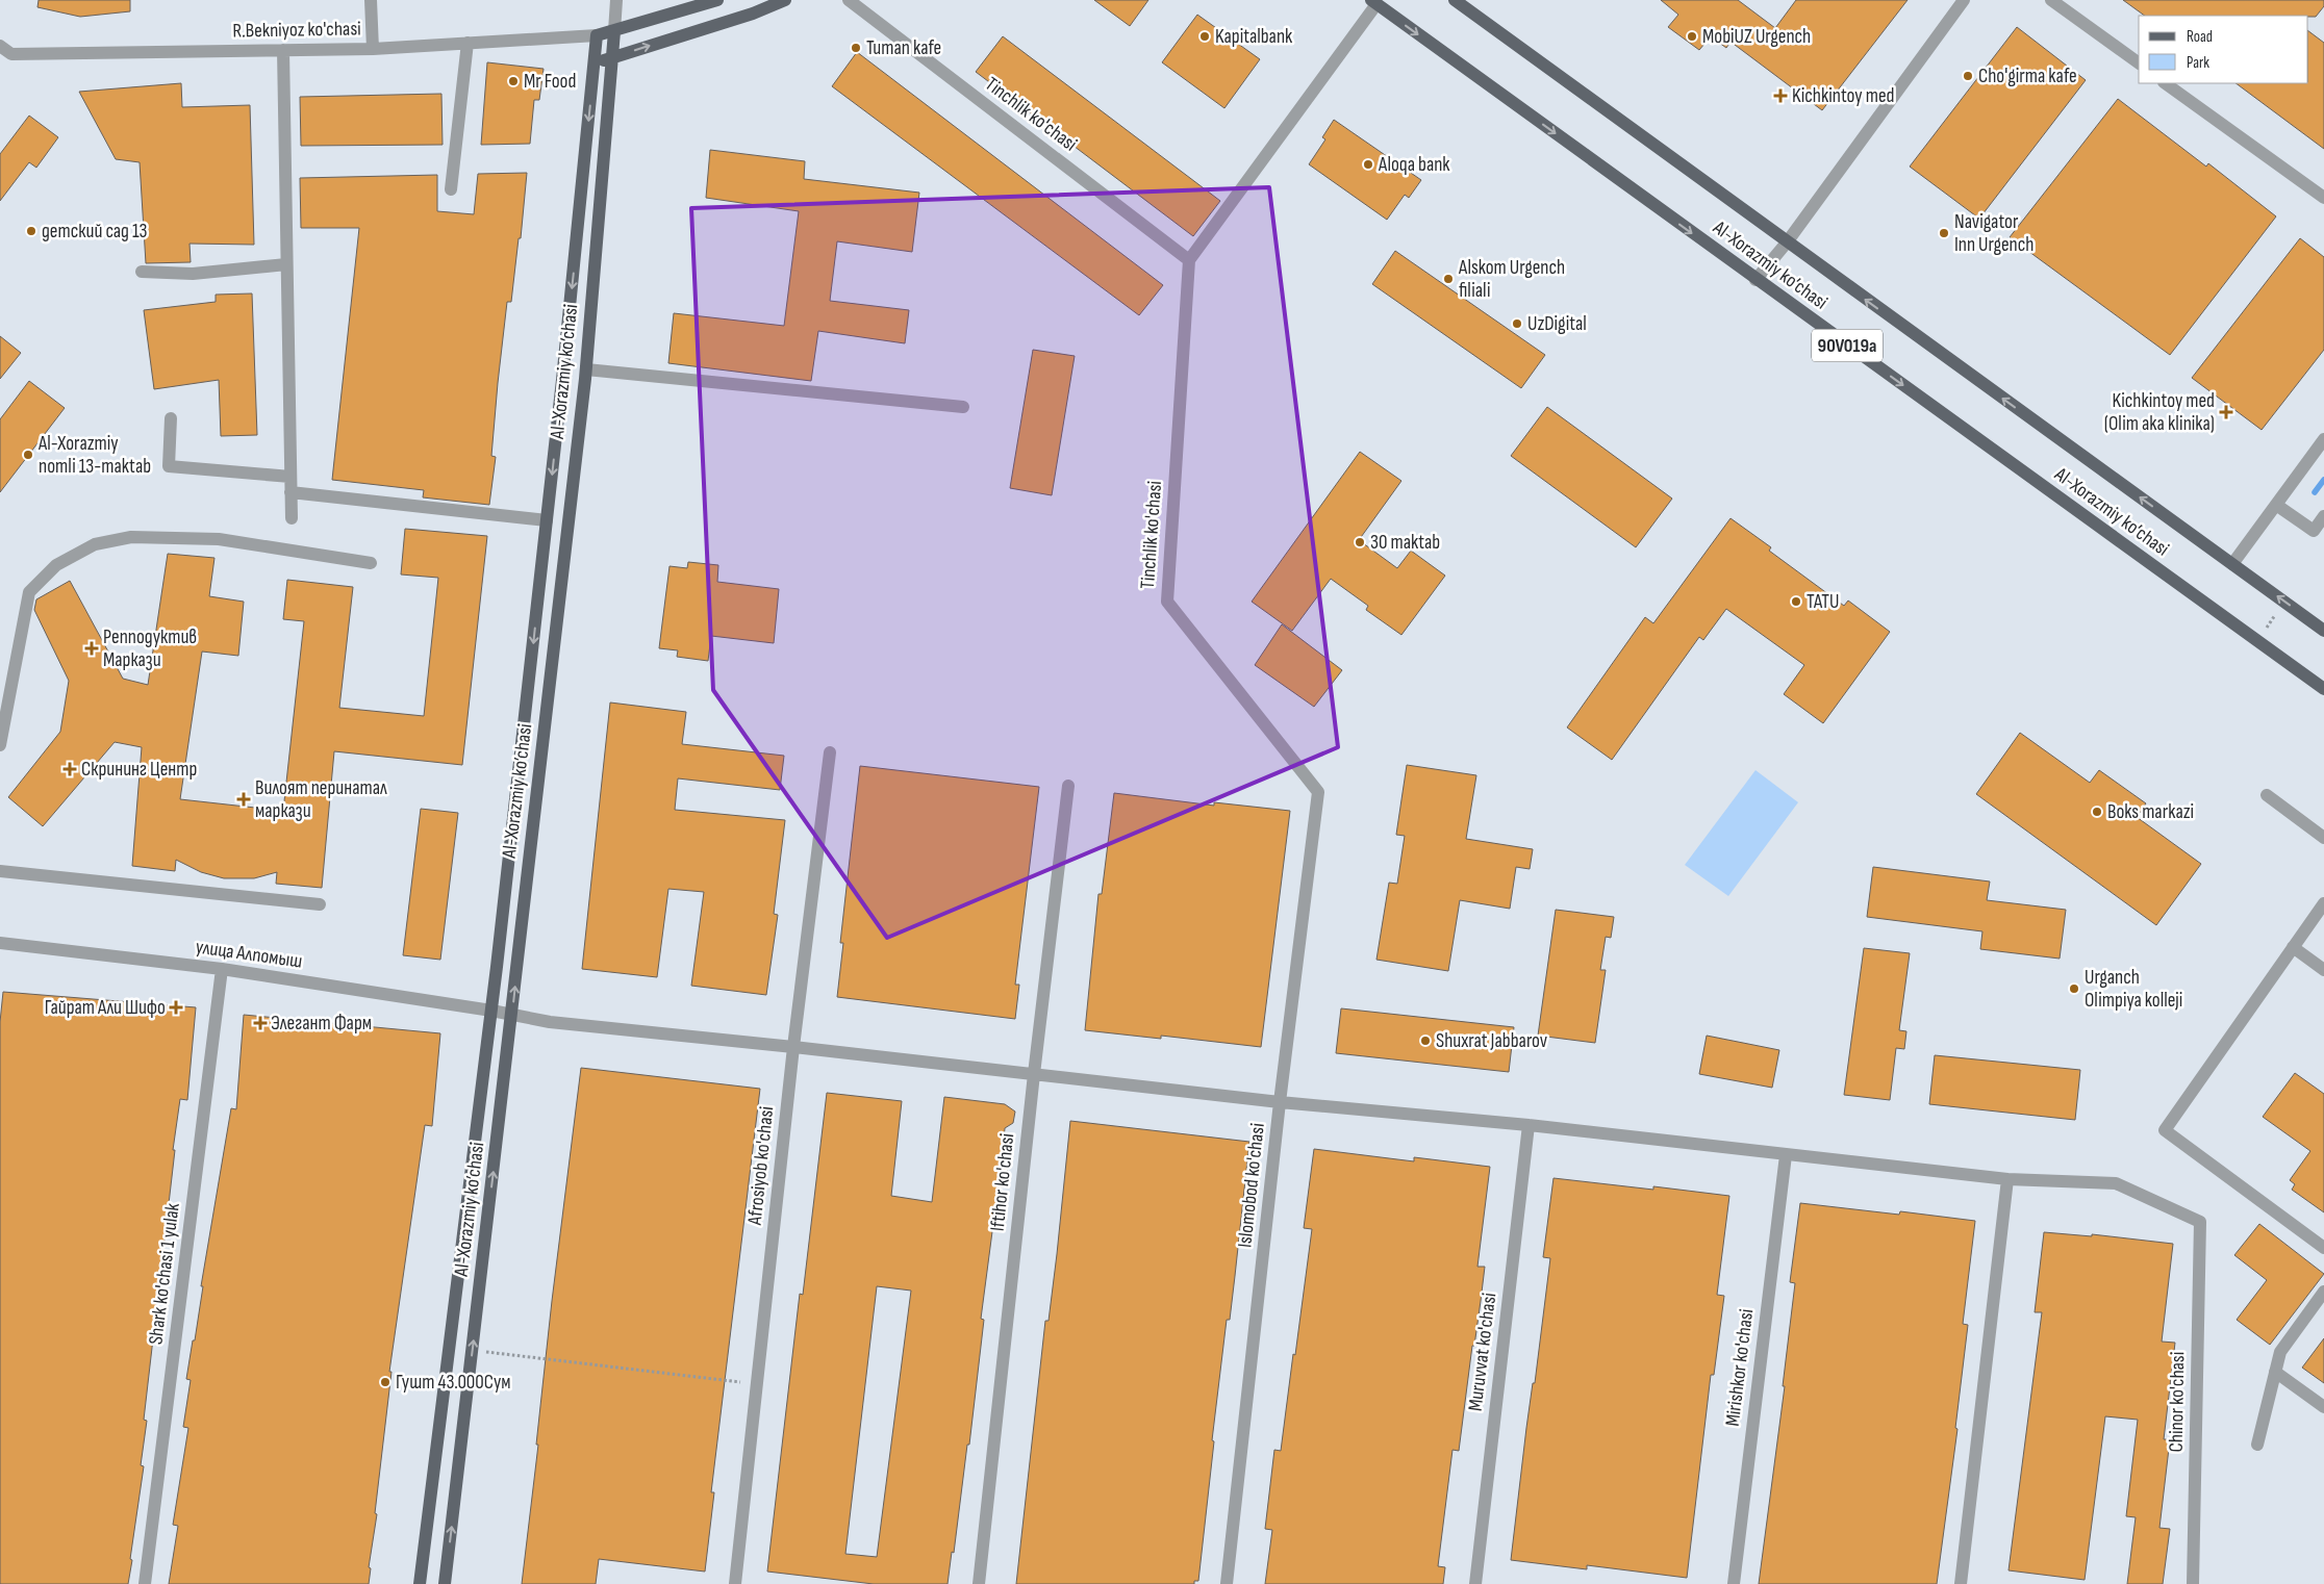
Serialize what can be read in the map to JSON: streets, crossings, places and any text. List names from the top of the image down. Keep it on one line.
{"streets":{"main road":["Al-Xorazmiy ko’chasi","90V019a"],"street":["R.Bekniyoz ko'chasi","Tinchlik ko'chasi","улица Алпомыш","Afrosiyob ko'chasi","Iftihor ko'chasi","Islomobod ko'chasi","Shark ko'chasi 1 yulak","Muruvvat ko'chasi","Mirishkor ko'chasi","Chinor ko'chasi"]},"crossings":[["R.Bekniyoz ko'chasi","Al-Xorazmiy ko’chasi"],["Tinchlik ko'chasi","Islomobod ko'chasi"],["Al-Xorazmiy ko’chasi","улица Алпомыш"],["улица Алпомыш","Afrosiyob ko'chasi"],["улица Алпомыш","Iftihor ko'chasi"],["улица Алпомыш","Islomobod ko'chasi"],["улица Алпомыш","Shark ko'chasi 1 yulak"],["улица Алпомыш","Muruvvat ko'chasi"],["улица Алпомыш","Mirishkor ko'chasi"],["улица Алпомыш","Chinor ko'chasi"]],"places":{"other":["Kapitalbank","MobiUZ Urgench","Tuman kafe","Cho'girma kafe","Mr Food","Aloqa bank","детский сад 13","Navigator Inn Urgench","Alskom Urgench filiali","UzDigital","Аl-Xоrаzmiy nоmli 13-mаktаb","30 maktab","TATU","Boks markazi","Urganch Olimpiya kolleji","Shuxrat Jabbarov","Гушт 43.000Сум"],"health":["Kichkintoy med","Kichkintoy med (Olim aka klinika)","Репподуктив Маркази","Скрининг Центр","Вилоят перинатал маркази","Гайрат Али Шифо","Элегант Фарм"]},"legend":["Road","Park"]}
